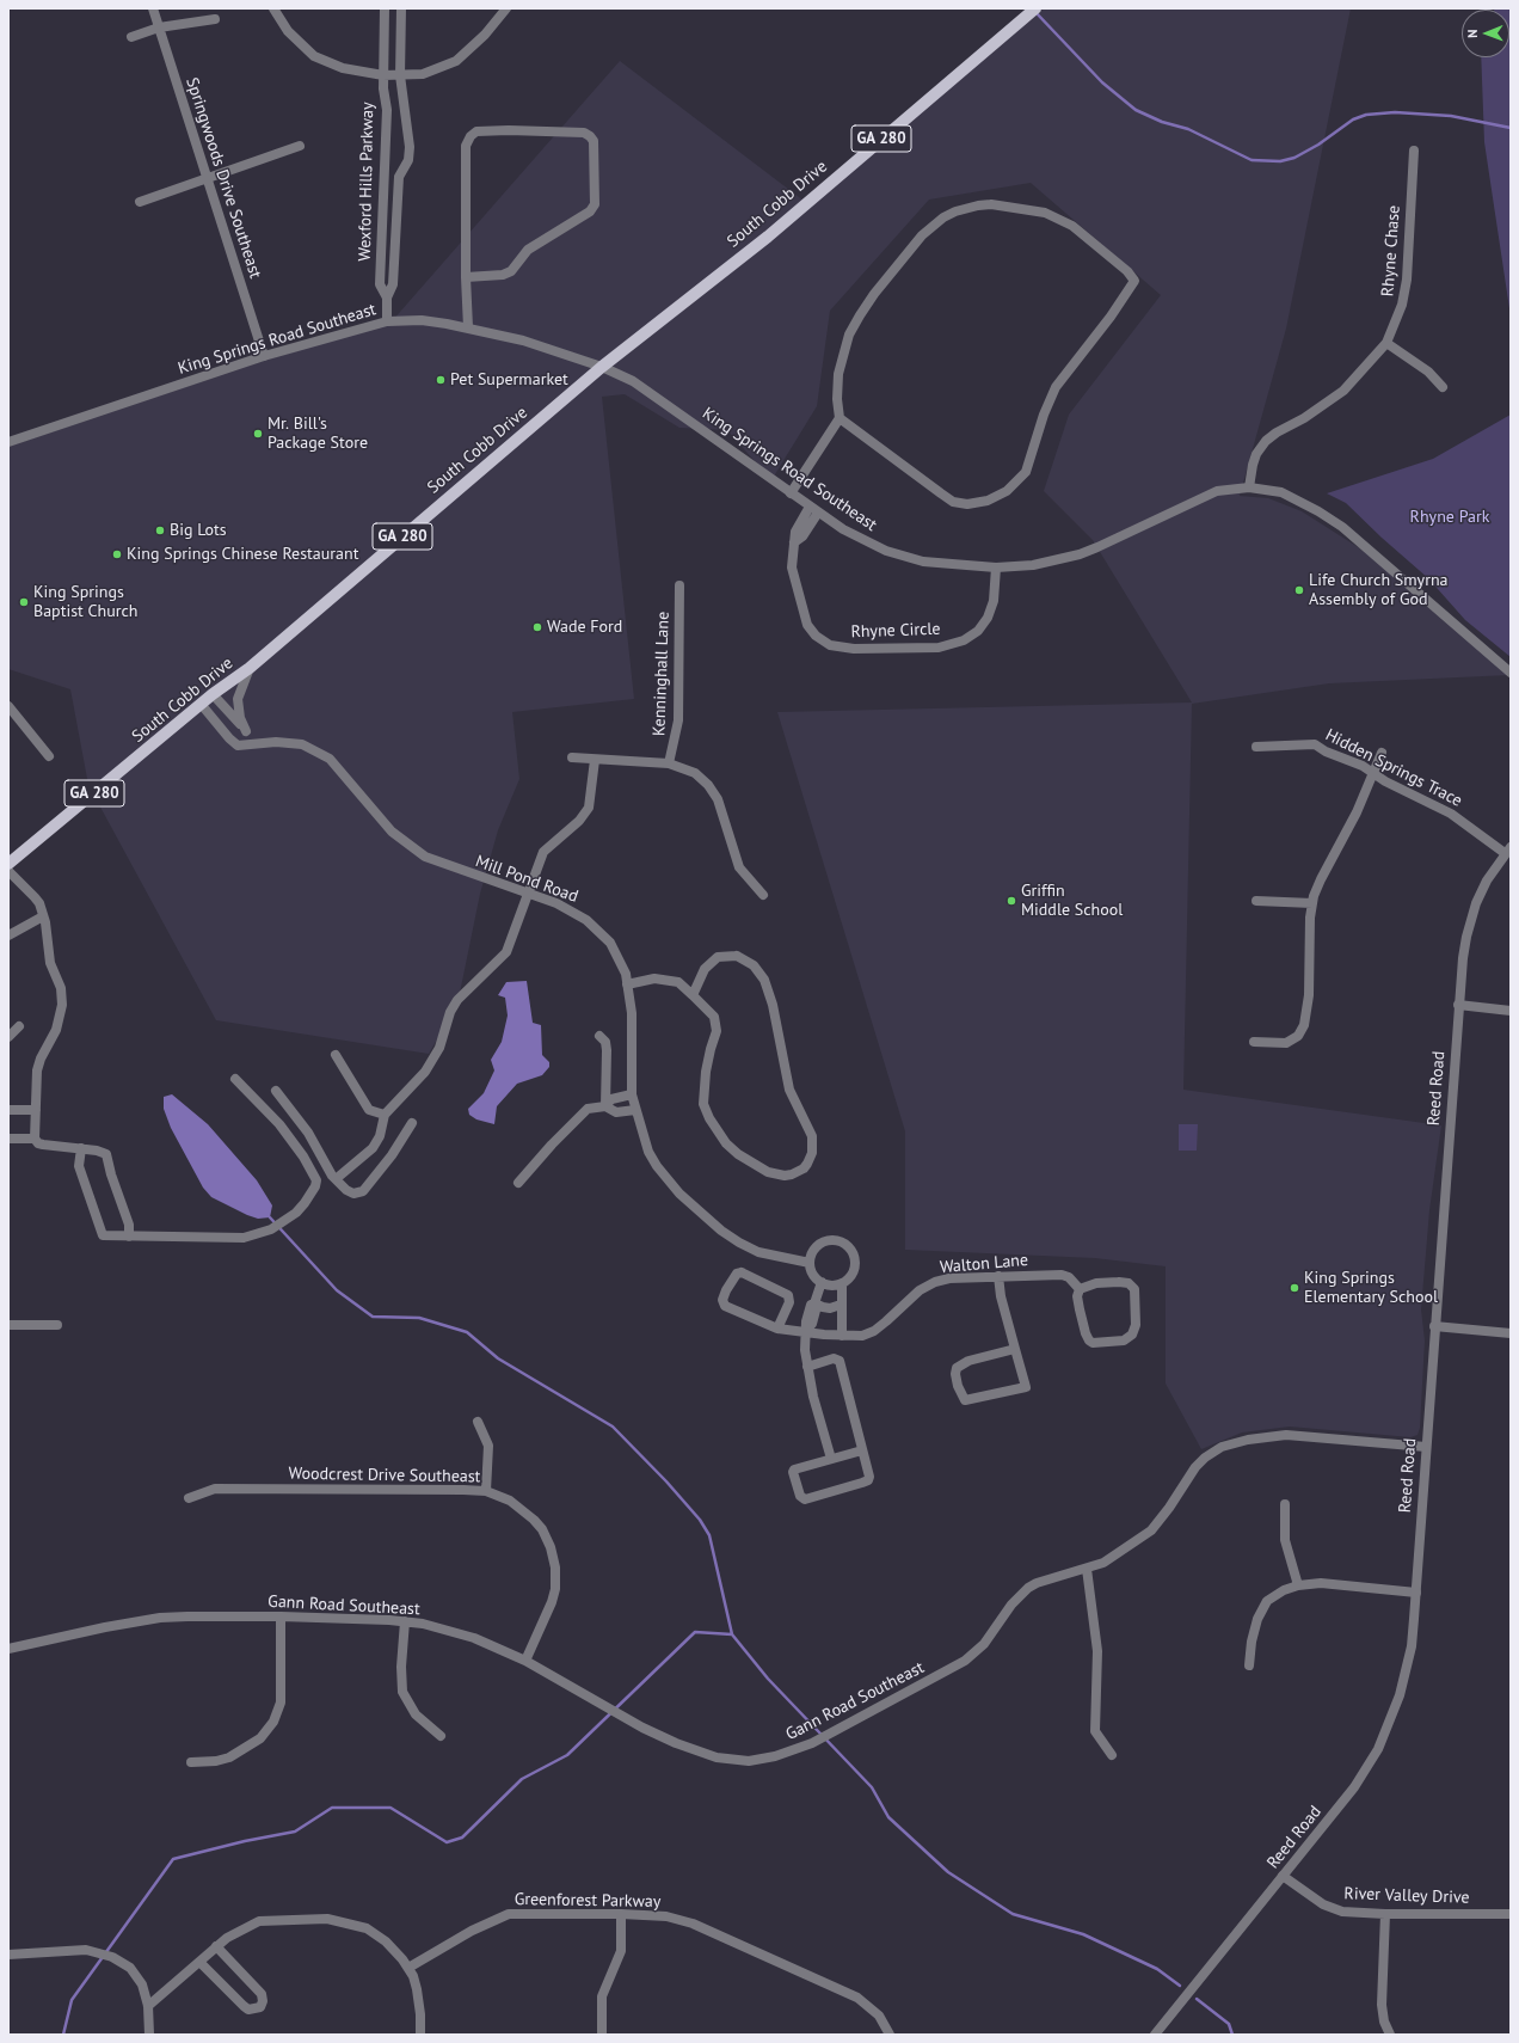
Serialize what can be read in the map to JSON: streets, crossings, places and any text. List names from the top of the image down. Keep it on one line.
{"streets":{"main road":["GA 280","South Cobb Drive"],"street":["Springwoods Drive Southeast","Wexford Hills Parkway","Rhyne Chase","King Springs Road Southeast","Rhyne Circle","Kenninghall Lane","Hidden Springs Trace","Mill Pond Road","Reed Road","Walton Lane","Woodcrest Drive Southeast","Gann Road Southeast","River Valley Drive","Greenforest Parkway"]},"crossings":[["Springwoods Drive Southeast","King Springs Road Southeast"],["Wexford Hills Parkway","King Springs Road Southeast"],["South Cobb Drive","King Springs Road Southeast"],["South Cobb Drive","Mill Pond Road"],["Rhyne Chase","King Springs Road Southeast"],["King Springs Road Southeast","Rhyne Circle"],["Hidden Springs Trace","Reed Road"],["Reed Road","Gann Road Southeast"],["Reed Road","River Valley Drive"],["Woodcrest Drive Southeast","Gann Road Southeast"]],"parks":["Rhyne Park"],"places":["Pet Supermarket","Mr. Bill's Package Store","Big Lots","King Springs Chinese Restaurant","Life Church Smyrna Assembly of God","King Springs Baptist Church","Wade Ford","Griffin Middle School","King Springs Elementary School"],"north":"left"}
